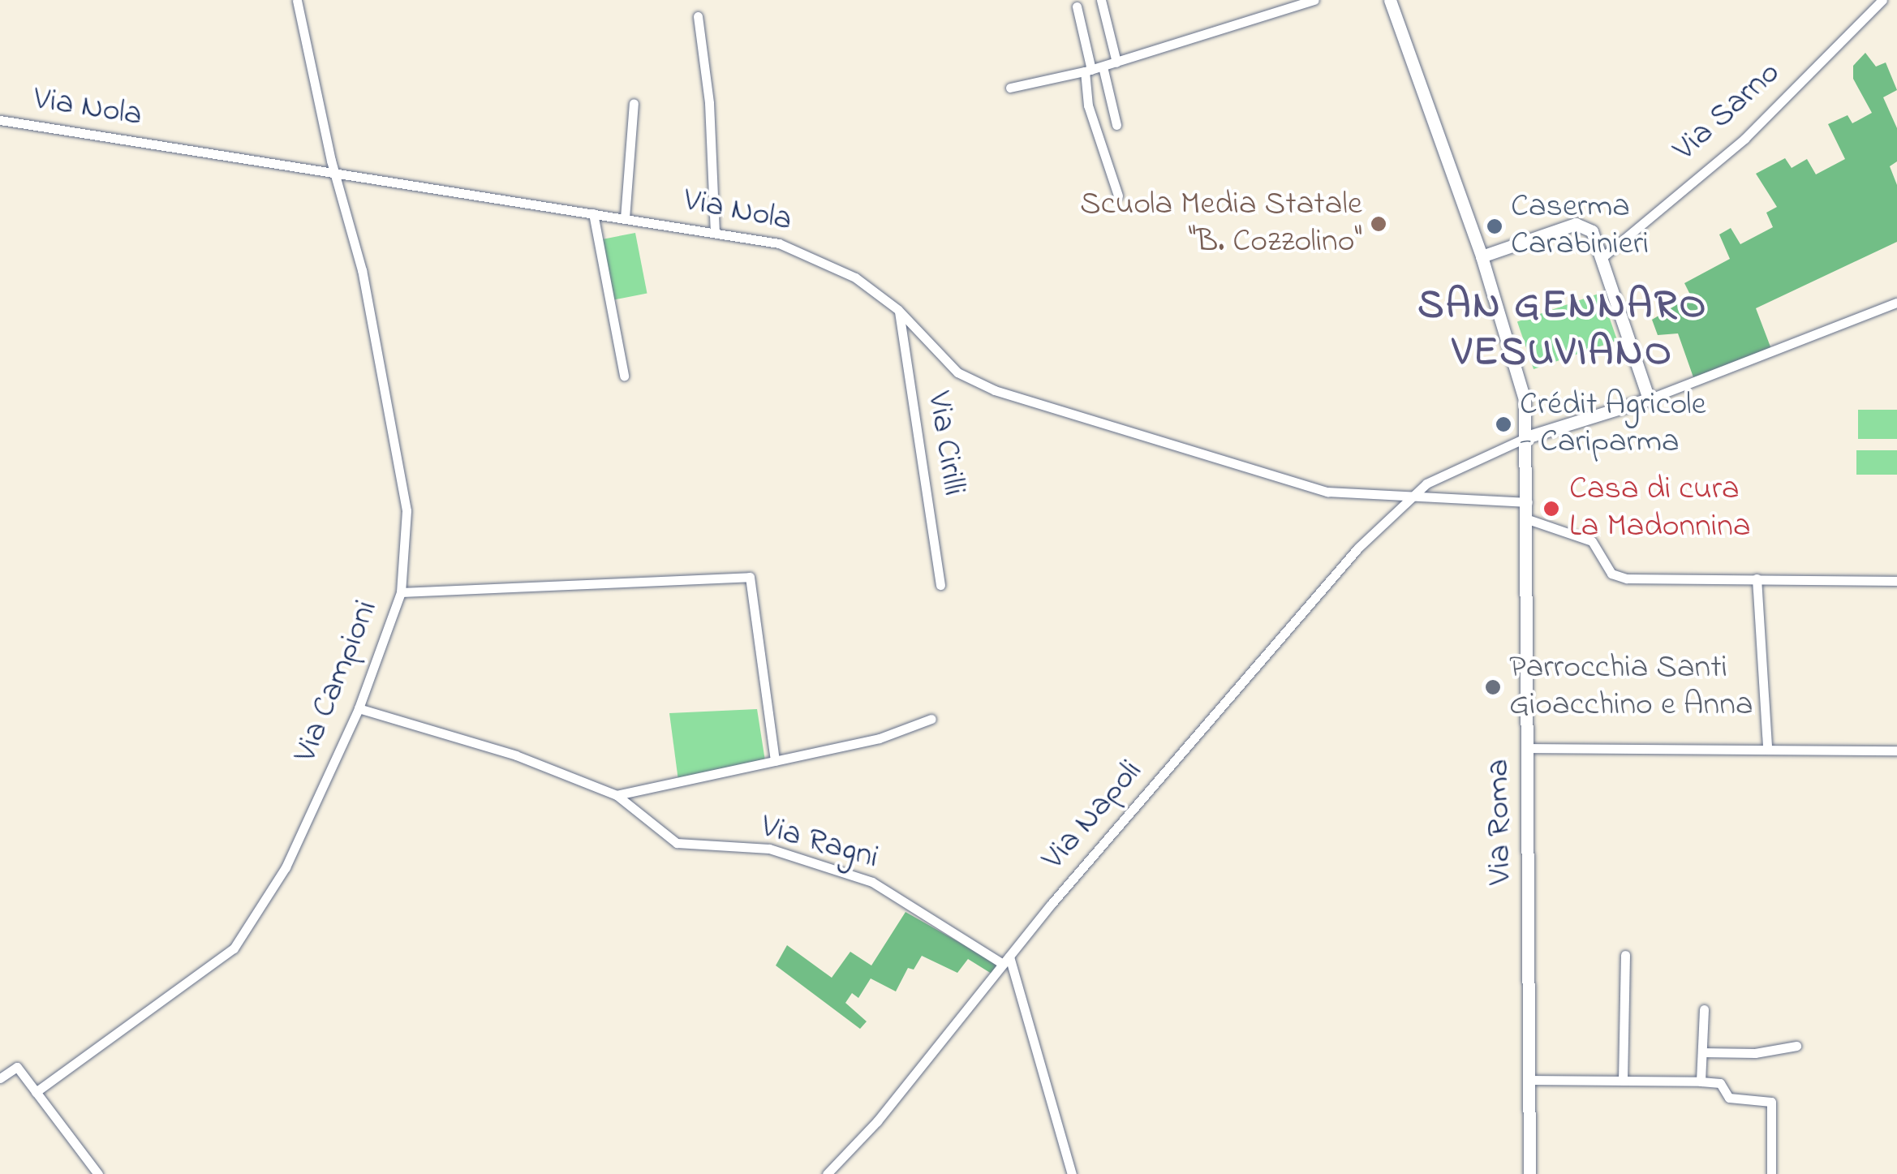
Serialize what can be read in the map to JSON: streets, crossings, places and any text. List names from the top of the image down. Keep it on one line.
{"streets":{"main road":["Via Roma"],"street":["Via Nola","Via Sarno","Via Cirilli","Via Campioni","Via Napoli","Via Ragni"]},"crossings":[["Via Nola","Via Cirilli"],["Via Nola","Via Campioni"],["Via Nola","Via Napoli"],["Via Nola","Via Roma"],["Via Campioni","Via Ragni"],["Via Napoli","Via Roma"],["Via Napoli","Via Ragni"]],"districts":["SAN GENNARO VESUVIANO"],"places":["Scuola Media Statale \"B. Cozzolino\"","Caserma Carabinieri","Crédit Agricole - Cariparma","Casa di cura La Madonnina","Parrocchia Santi Gioacchino e Anna"]}
